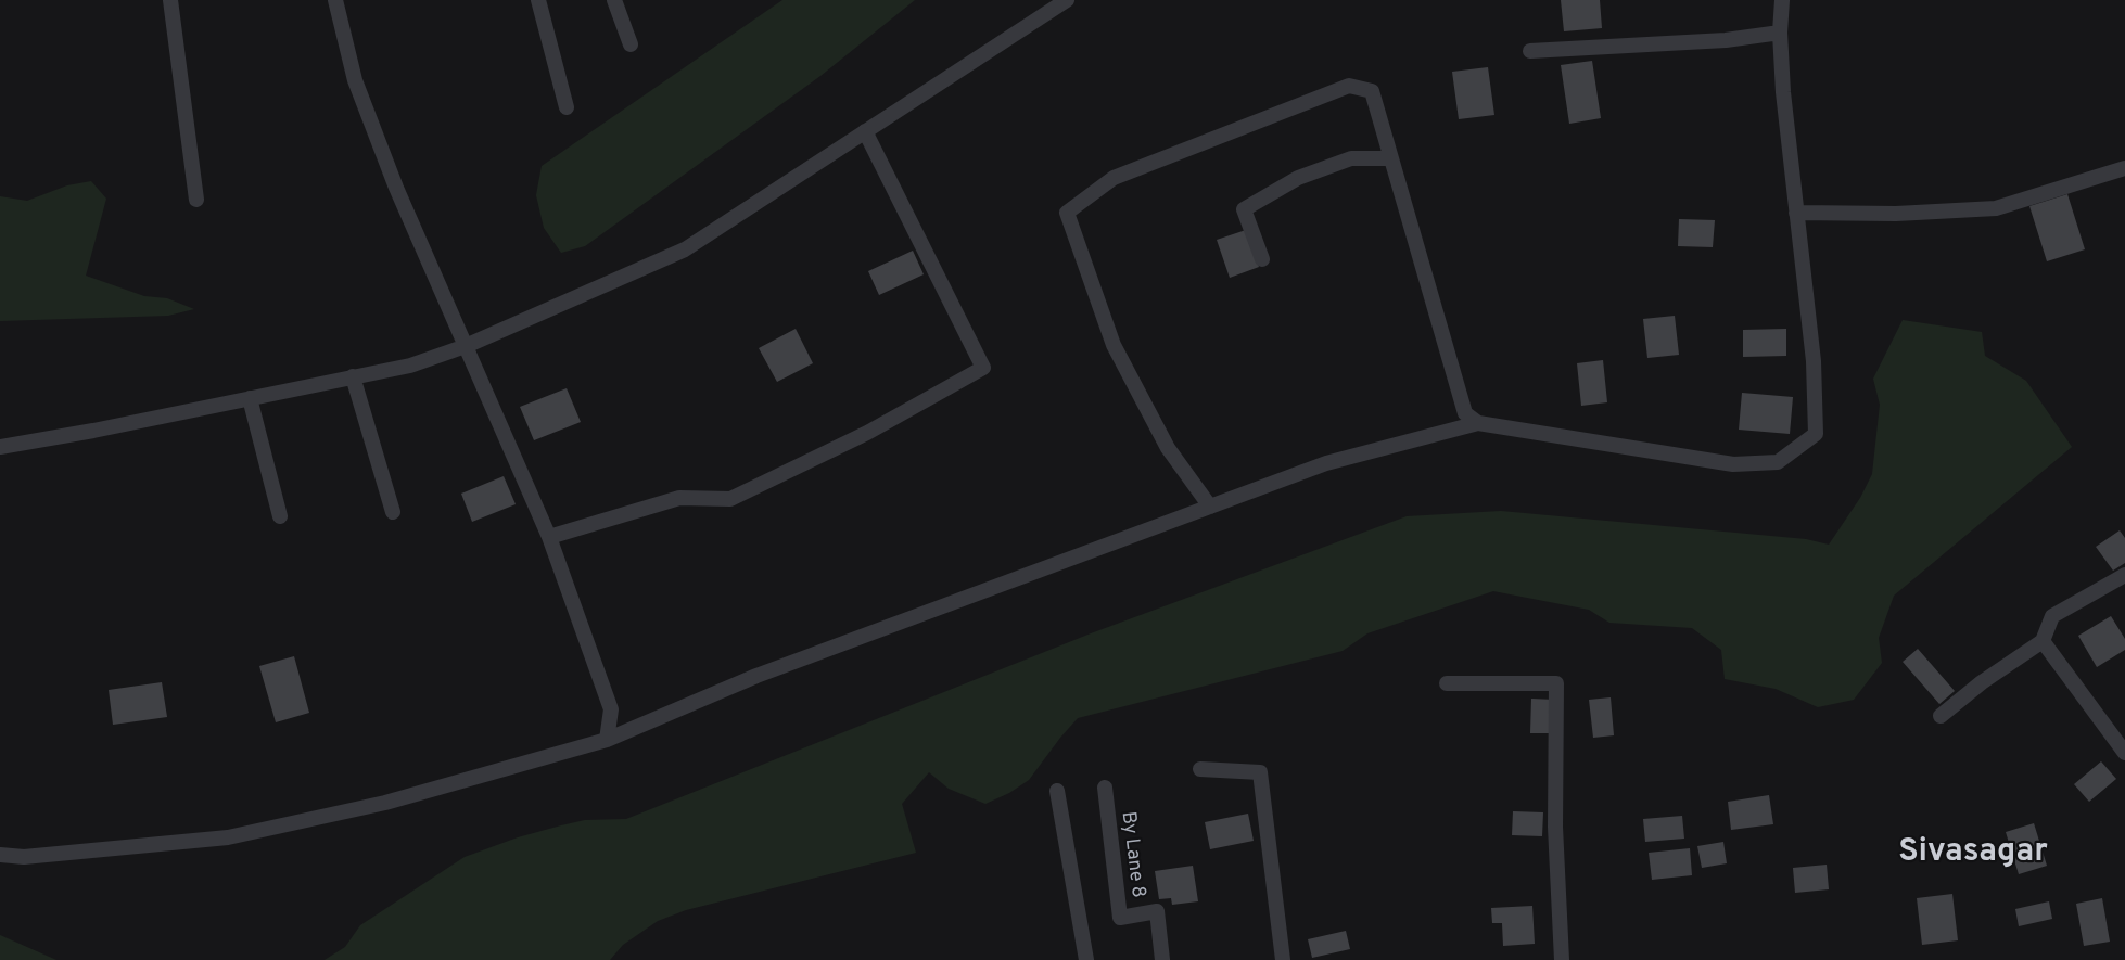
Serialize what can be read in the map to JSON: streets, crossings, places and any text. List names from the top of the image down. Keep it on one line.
{"streets":{"street":["By Lane 8"]},"districts":["Sivasagar"]}
